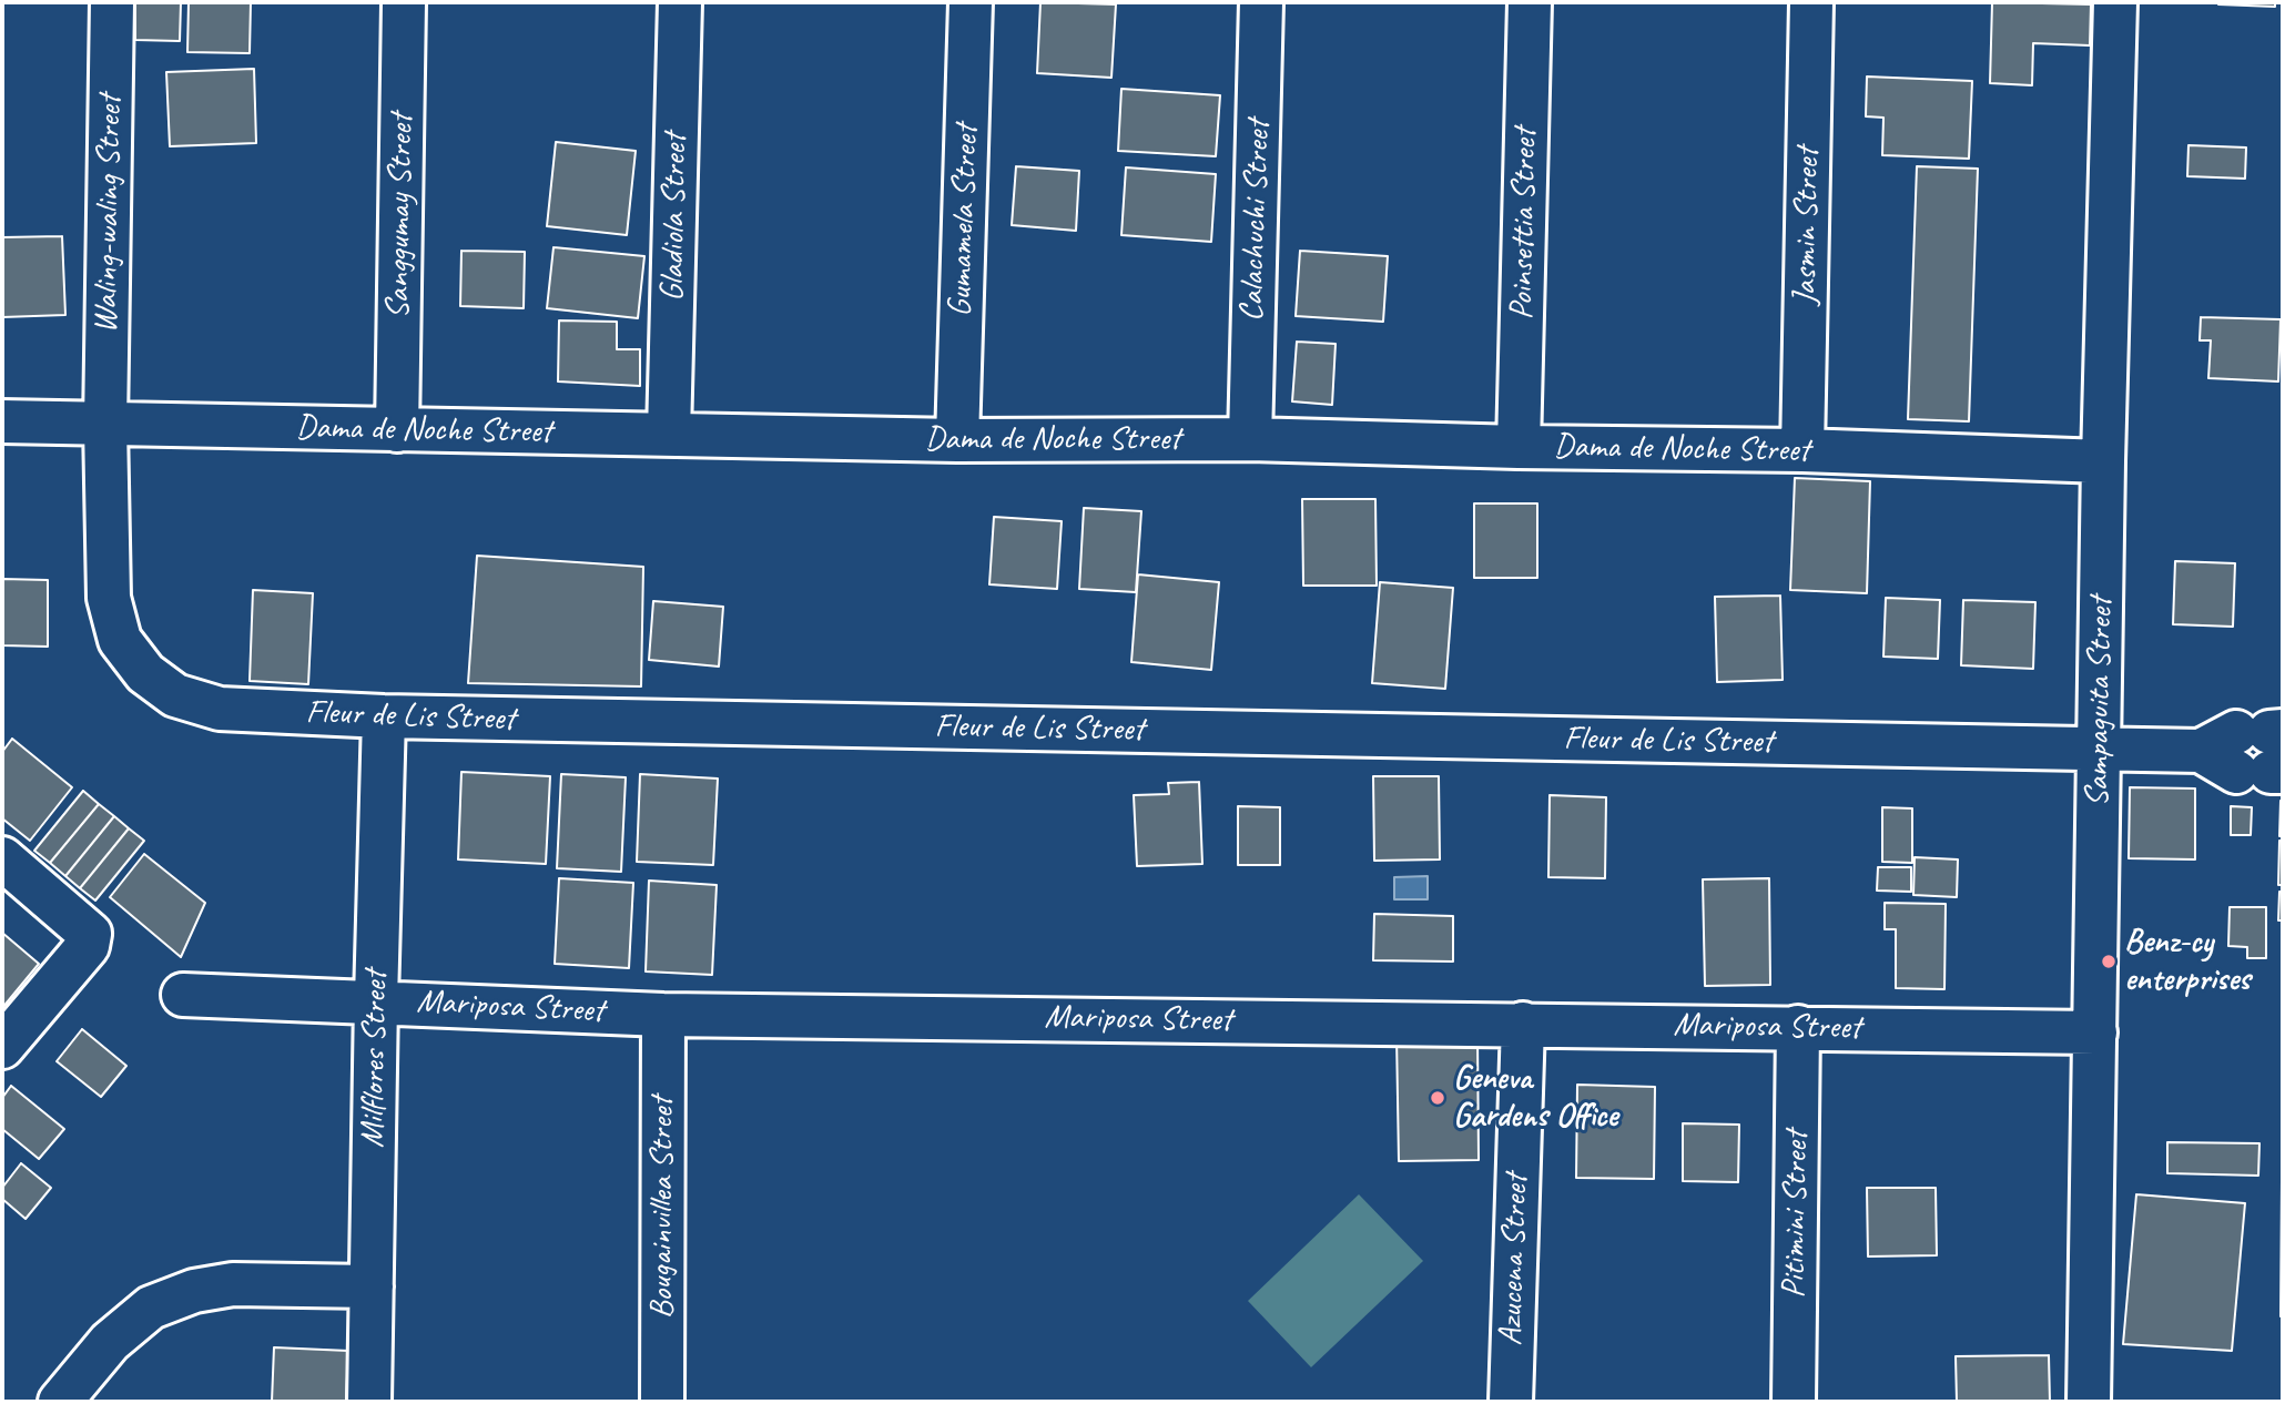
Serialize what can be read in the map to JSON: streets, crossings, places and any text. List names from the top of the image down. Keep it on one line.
{"streets":{"street":["Waling-waling Street","Sanggumay Street","Gladiola Street","Gumamela Street","Calachuchi Street","Poinsettia Street","Jasmin Street","Dama de Noche Street","Sampaguita Street","Fleur de Lis Street","Mariposa Street","Milflores Street","Bougainvillea Street","Pitimini Street","Azucena Street"]},"crossings":[["Waling-waling Street","Dama de Noche Street"],["Waling-waling Street","Fleur de Lis Street"],["Sanggumay Street","Dama de Noche Street"],["Gladiola Street","Dama de Noche Street"],["Gumamela Street","Dama de Noche Street"],["Calachuchi Street","Dama de Noche Street"],["Poinsettia Street","Dama de Noche Street"],["Jasmin Street","Dama de Noche Street"],["Dama de Noche Street","Sampaguita Street"],["Dama de Noche Street","Fleur de Lis Street"],["Sampaguita Street","Fleur de Lis Street"],["Sampaguita Street","Mariposa Street"],["Fleur de Lis Street","Milflores Street"],["Mariposa Street","Milflores Street"],["Mariposa Street","Bougainvillea Street"],["Mariposa Street","Pitimini Street"],["Mariposa Street","Azucena Street"]],"places":["Benz-cy enterprises","Geneva Gardens Office"]}
